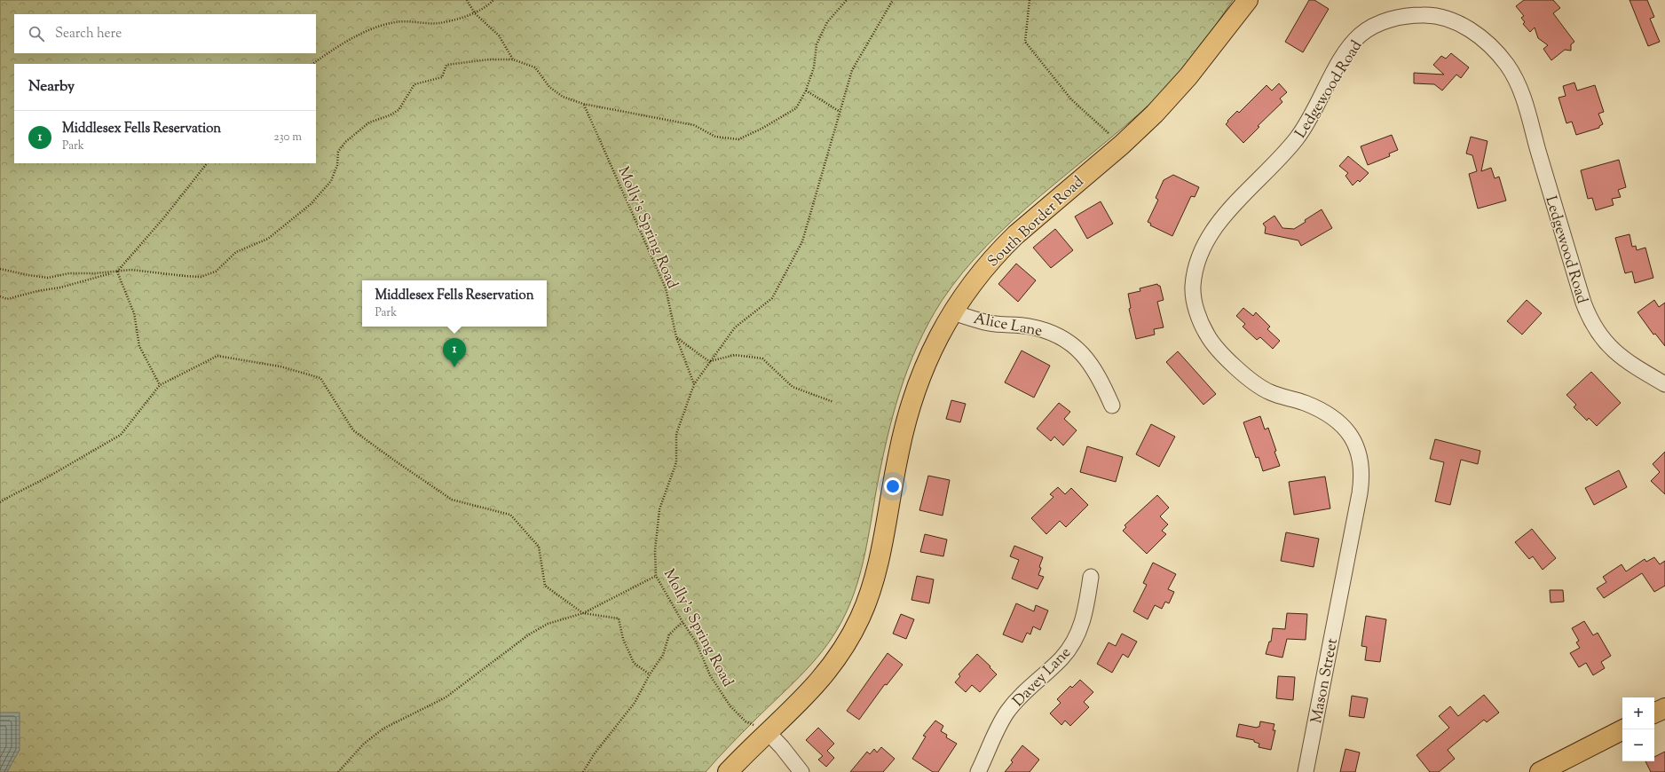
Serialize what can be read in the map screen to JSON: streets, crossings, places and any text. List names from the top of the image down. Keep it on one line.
{"streets":{"main road":["South Border Road"],"street":["Ledgewood Road","Alice Lane","Davey Lane","Mason Street"],"path":["Molly's Spring Road"]},"crossings":[["Ledgewood Road","Mason Street"],["South Border Road","Molly's Spring Road"],["South Border Road","Alice Lane"]],"page":{"search":"Search here","heading":"Nearby","list":[{"mark":"1","name":"Middlesex Fells Reservation","note":"Park","value":"230 m"}],"popup":["Middlesex Fells Reservation","Park"],"pins":"1","map_buttons":["+","−"]}}
